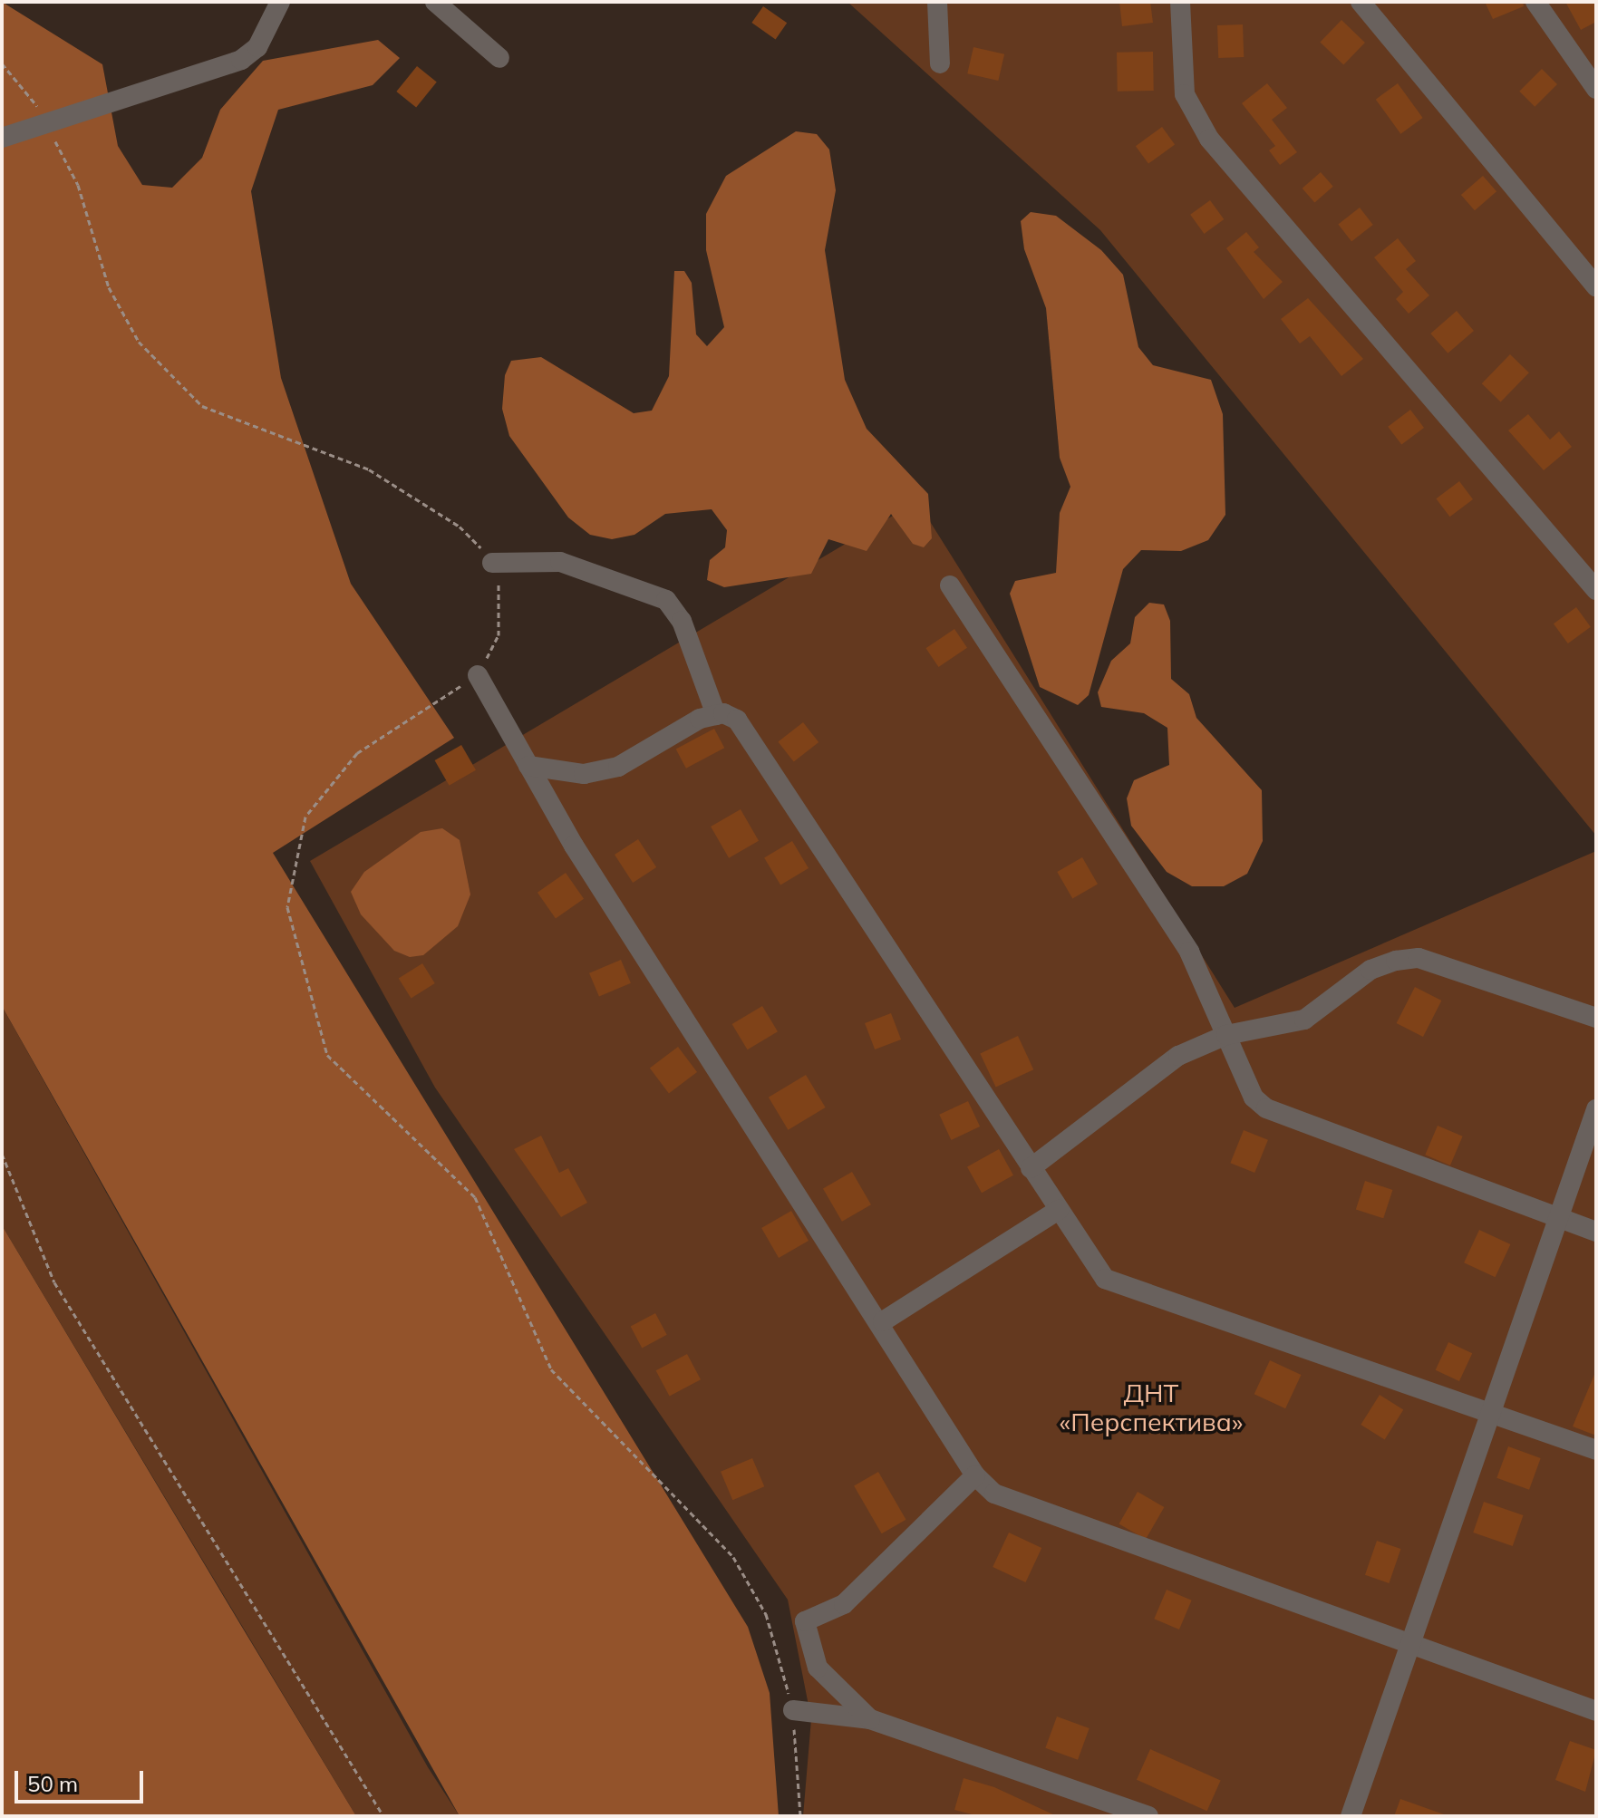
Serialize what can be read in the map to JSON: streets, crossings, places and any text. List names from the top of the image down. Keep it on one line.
{"parks":["ДНТ «Перспектива»"],"scale_bar":"50 m"}
